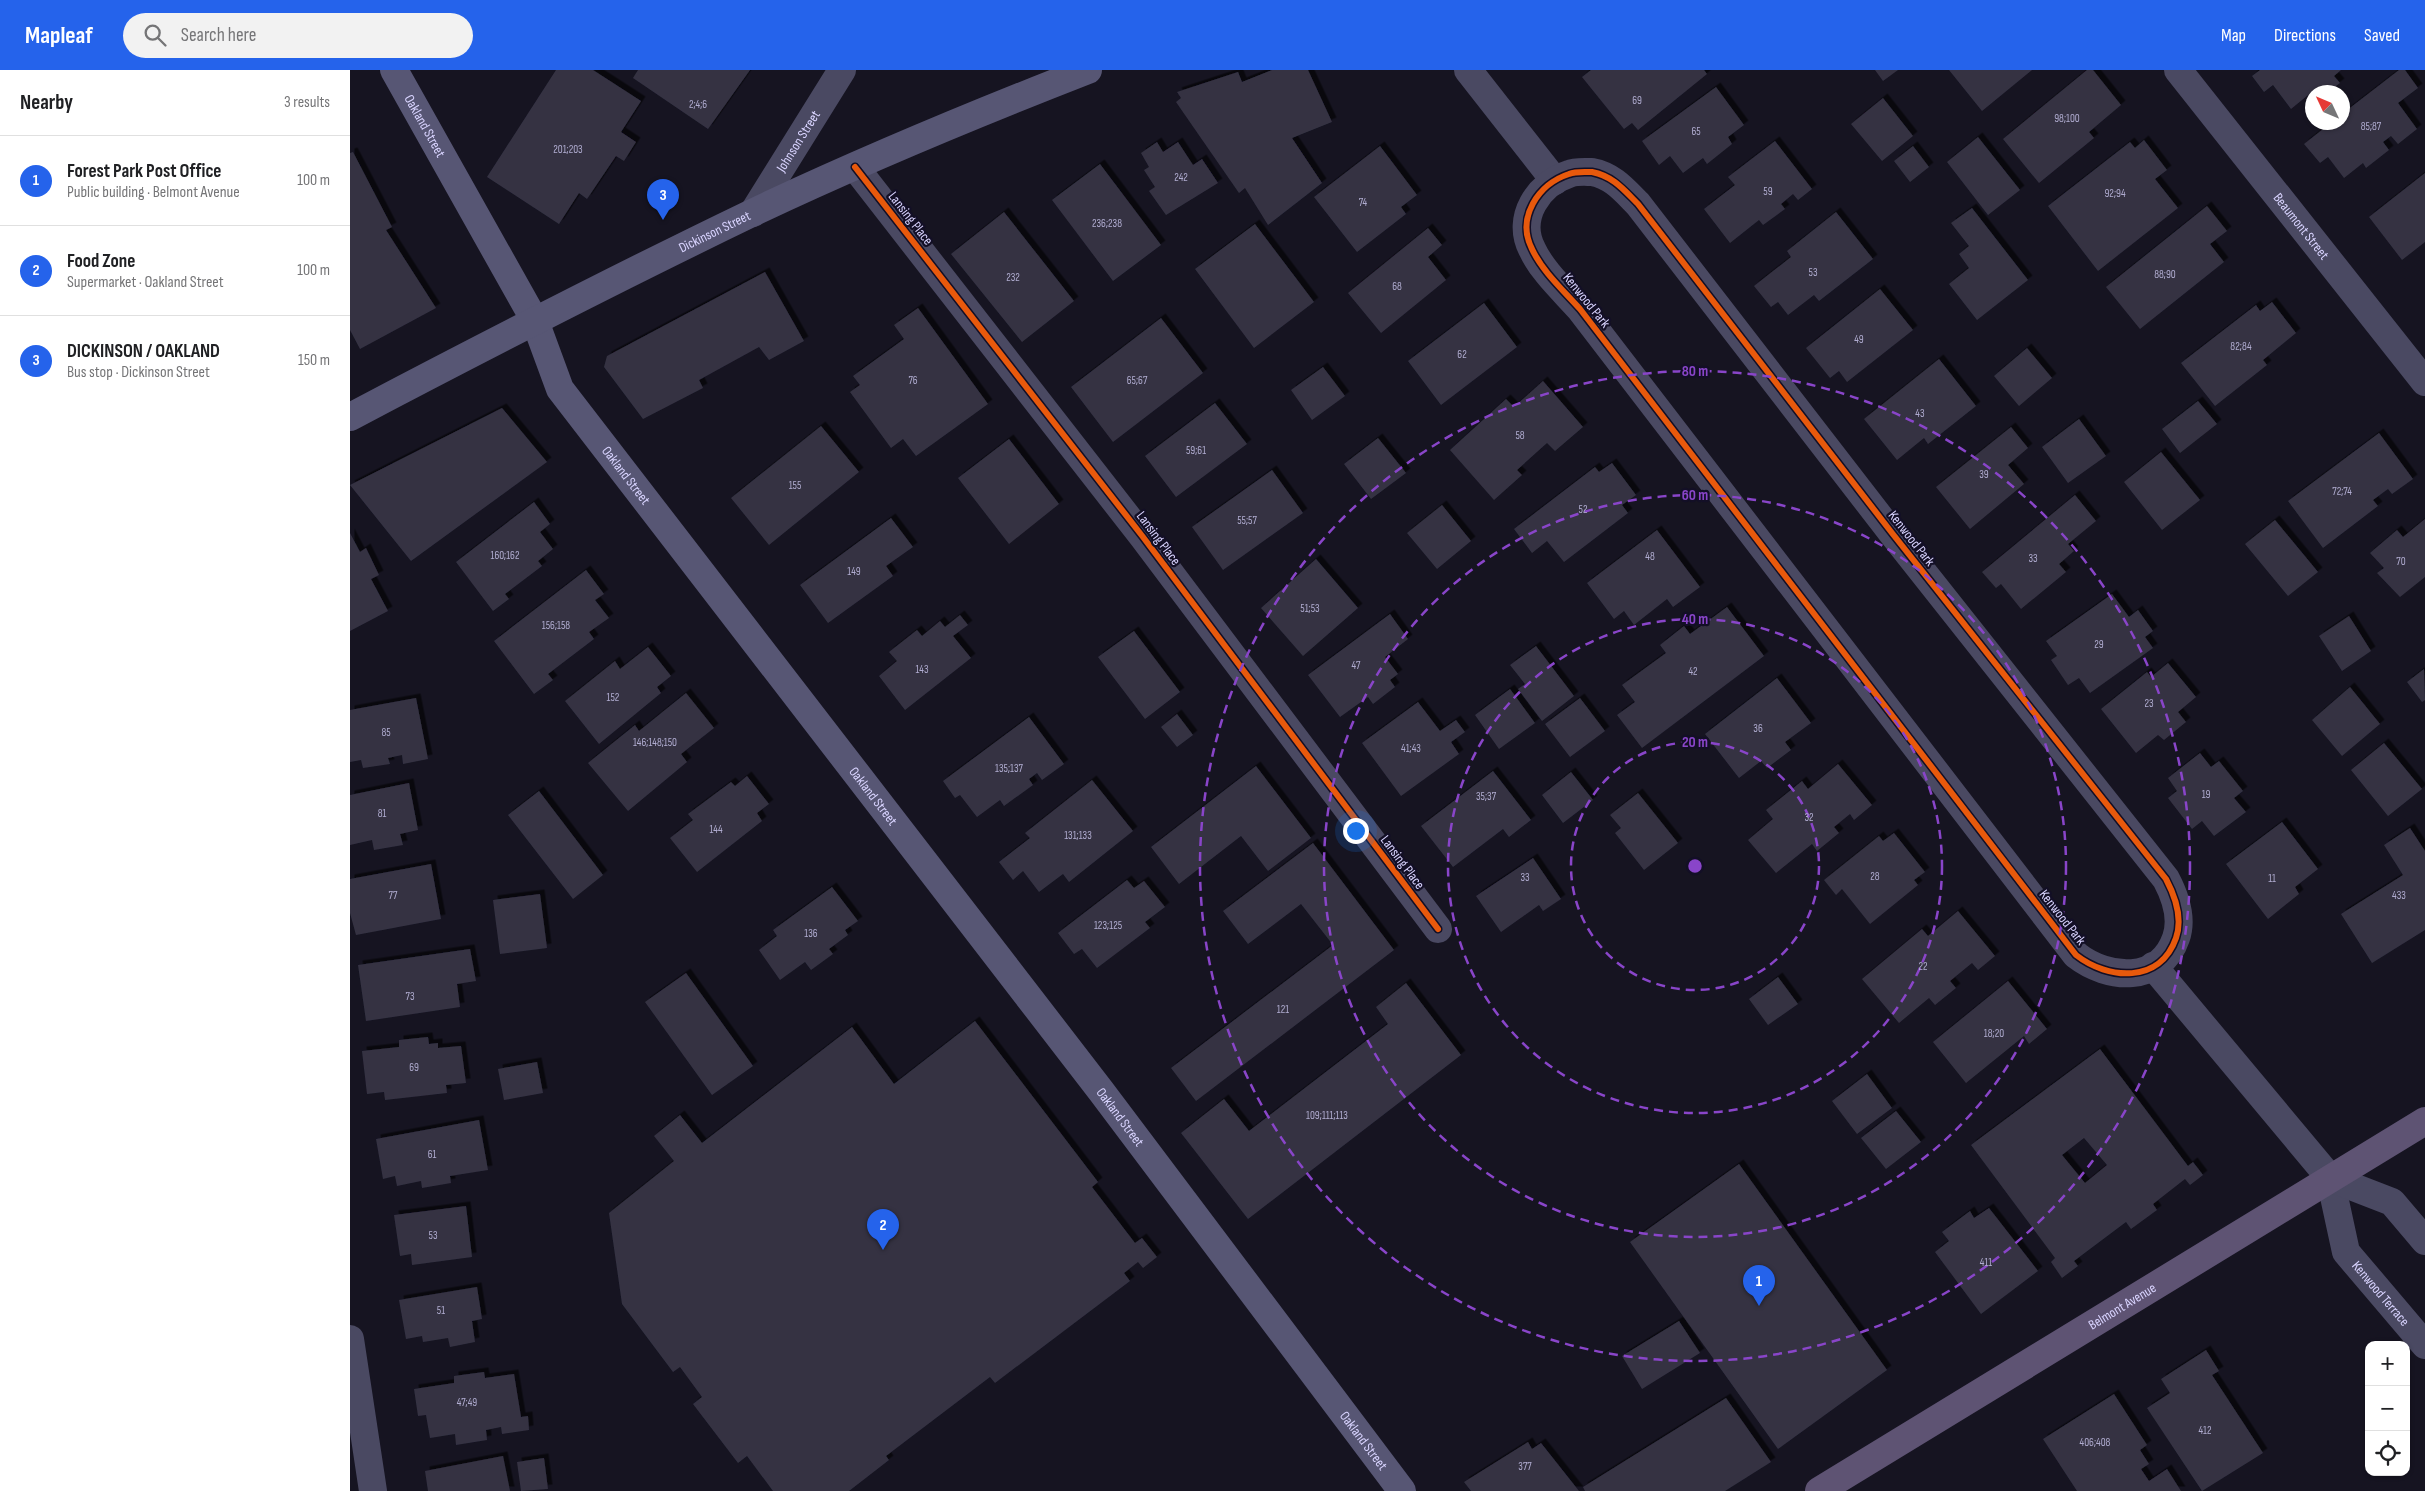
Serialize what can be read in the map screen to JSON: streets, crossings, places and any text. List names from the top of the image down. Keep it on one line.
{"streets":{"main road":["Oakland Street","Dickinson Street","Belmont Avenue"],"street":["Johnson Street","Lansing Place","Beaumont Street","Kenwood Park","Kenwood Terrace"]},"crossings":[["Oakland Street","Dickinson Street"],["Johnson Street","Dickinson Street"],["Lansing Place","Dickinson Street"],["Kenwood Terrace","Belmont Avenue"]],"house_numbers":["69","2;4;6","98;100","85;87","65","201;203","242","59","92;94","74","236;238","53","88;90","232","68","49","82;84","62","76","65;67","43","58","59;61","39","155","72;74","52","55;57","160;162","48","33","70","149","51;53","156;158","29","47","143","42","152","23","36","85","146;148;150","41;43","135;137","19","35;37","81","32","144","131;133","28","33","11","77","433","123;125","136","22","73","121","18;20","69","109;111;113","61","53","411","51","47;49","412","406;408","377"],"north":"top left","page":{"header":"Mapleaf","search":"Search here","nav":["Map","Directions","Saved"],"heading":["Nearby","3 results"],"list":[{"mark":"1","name":"Forest Park Post Office","note":"Public building · Belmont Avenue","value":"100 m"},{"mark":"2","name":"Food Zone","note":"Supermarket · Oakland Street","value":"100 m"},{"mark":"3","name":"DICKINSON / OAKLAND","note":"Bus stop · Dickinson Street","value":"150 m"}],"pins":["3","2","1"],"map_buttons":["+","−"]},"rings":["80 m","60 m","40 m","20 m"]}
